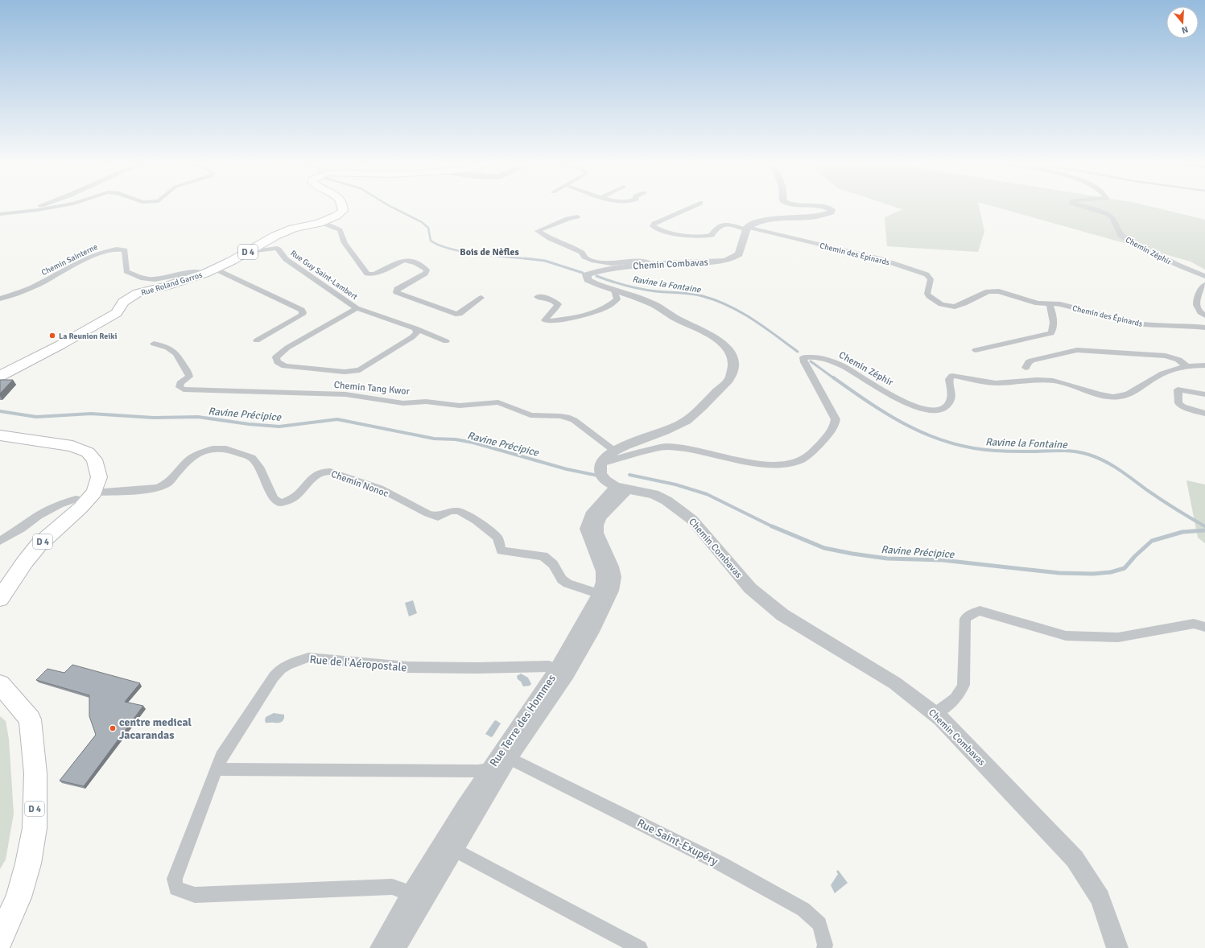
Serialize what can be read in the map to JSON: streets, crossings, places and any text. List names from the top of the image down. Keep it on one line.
{"streets":{"main road":["D 4","Rue Roland Garros"],"street":["Chemin Zéphir","Chemin des Épinards","Chemin Sainterne","Chemin Combavas","Rue Guy Saint-Lambert","Chemin Tang Kwor","Chemin Nonoc","Rue de l'Aéropostale","Rue Terre des Hommes","Rue Saint-Exupéry"]},"crossings":[["Chemin Zéphir","Chemin Combavas"],["D 4","Chemin Nonoc"],["Chemin des Épinards","Chemin Combavas"],["Chemin Sainterne","Rue Roland Garros"],["Chemin Combavas","Chemin Tang Kwor"],["Chemin Combavas","Rue Terre des Hommes"],["Rue Guy Saint-Lambert","Rue Roland Garros"],["Chemin Nonoc","Rue Terre des Hommes"],["Rue de l'Aéropostale","Rue Terre des Hommes"],["Rue Terre des Hommes","Rue Saint-Exupéry"]],"districts":["Bois de Nèfles"],"water":["Ravine la Fontaine","Ravine Précipice"],"places":["La Reunion Reiki","centre medical Jacarandas"],"north":"bottom"}
